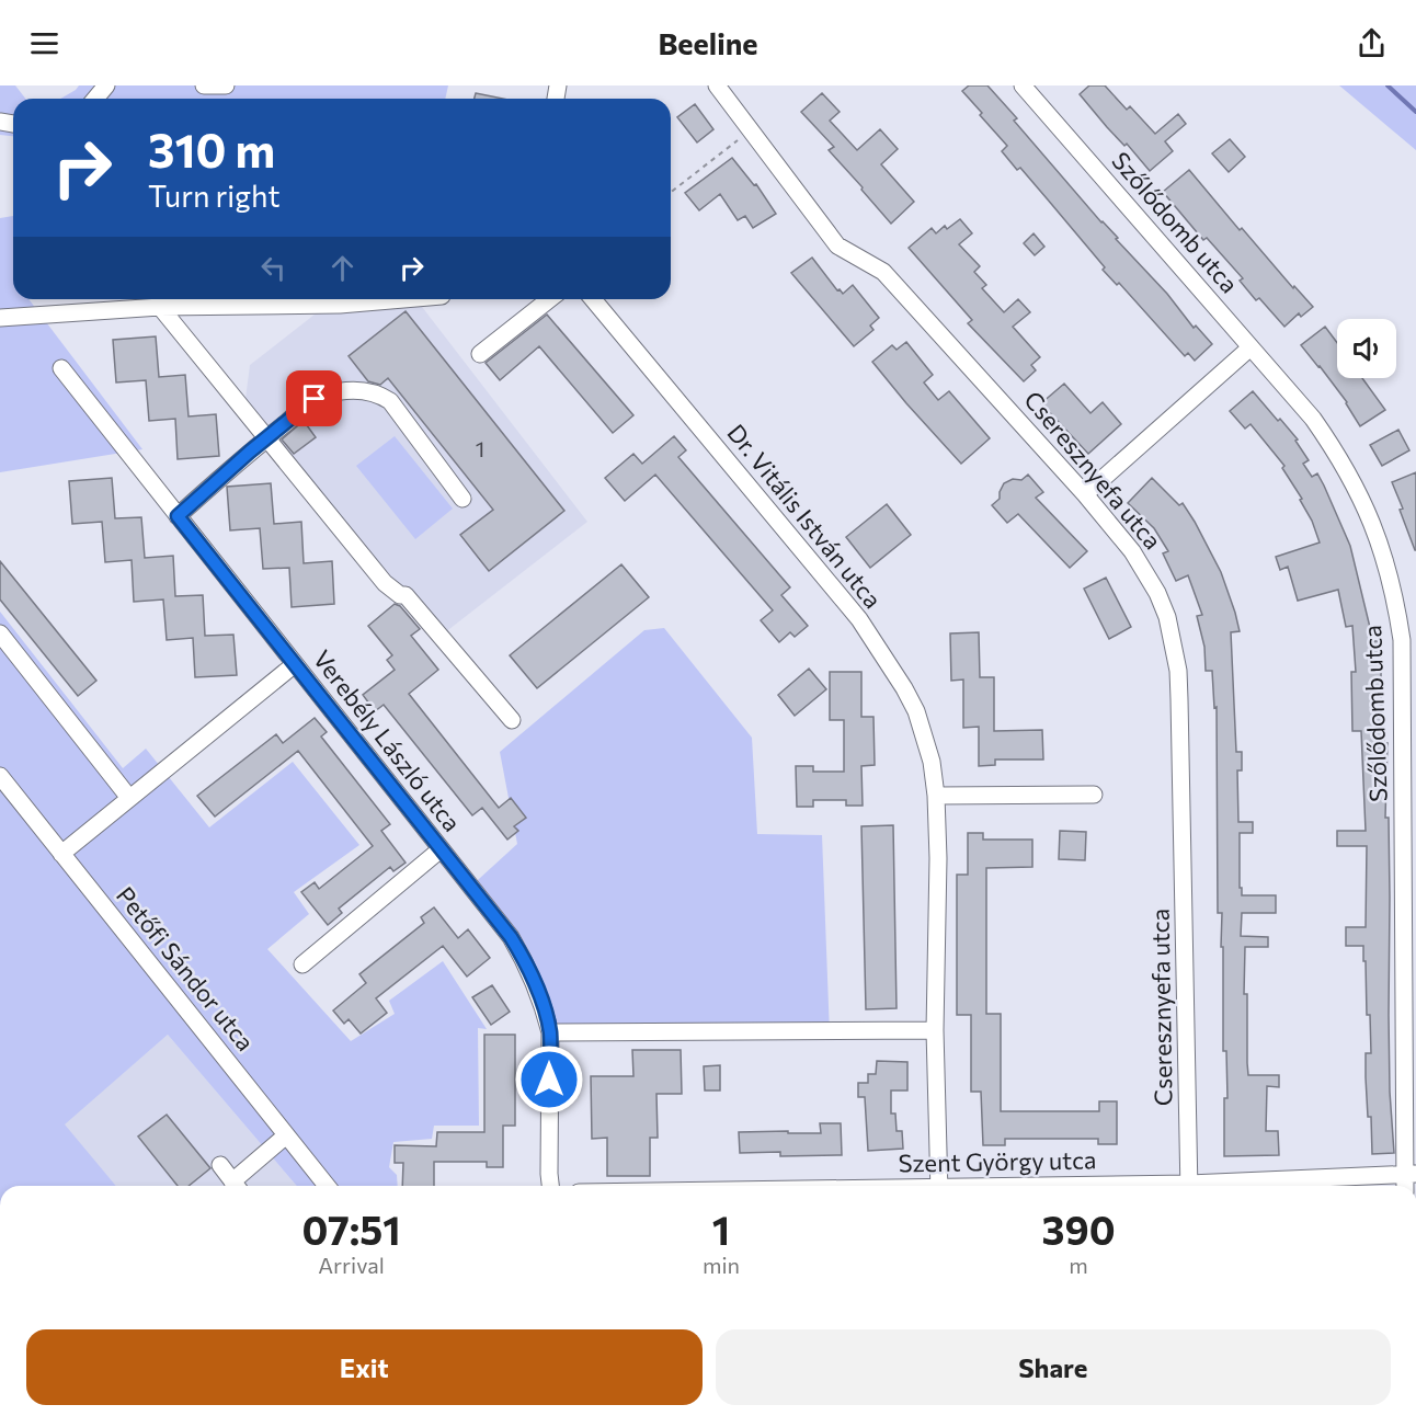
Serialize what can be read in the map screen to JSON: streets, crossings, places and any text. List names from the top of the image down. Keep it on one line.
{"streets":{"street":["Szőlődomb utca","Cseresznyefa utca","Dr. Vitális István utca","Verebély László utca","Petőfi Sándor utca","Szent György utca"]},"crossings":[["Szőlődomb utca","Szent György utca"]],"house_numbers":["1"],"page":{"header":"Beeline","turn":["310 m","Turn right"],"eta":["07:51","Arrival","1","min","390","m"],"buttons":["Exit","Share"]}}
